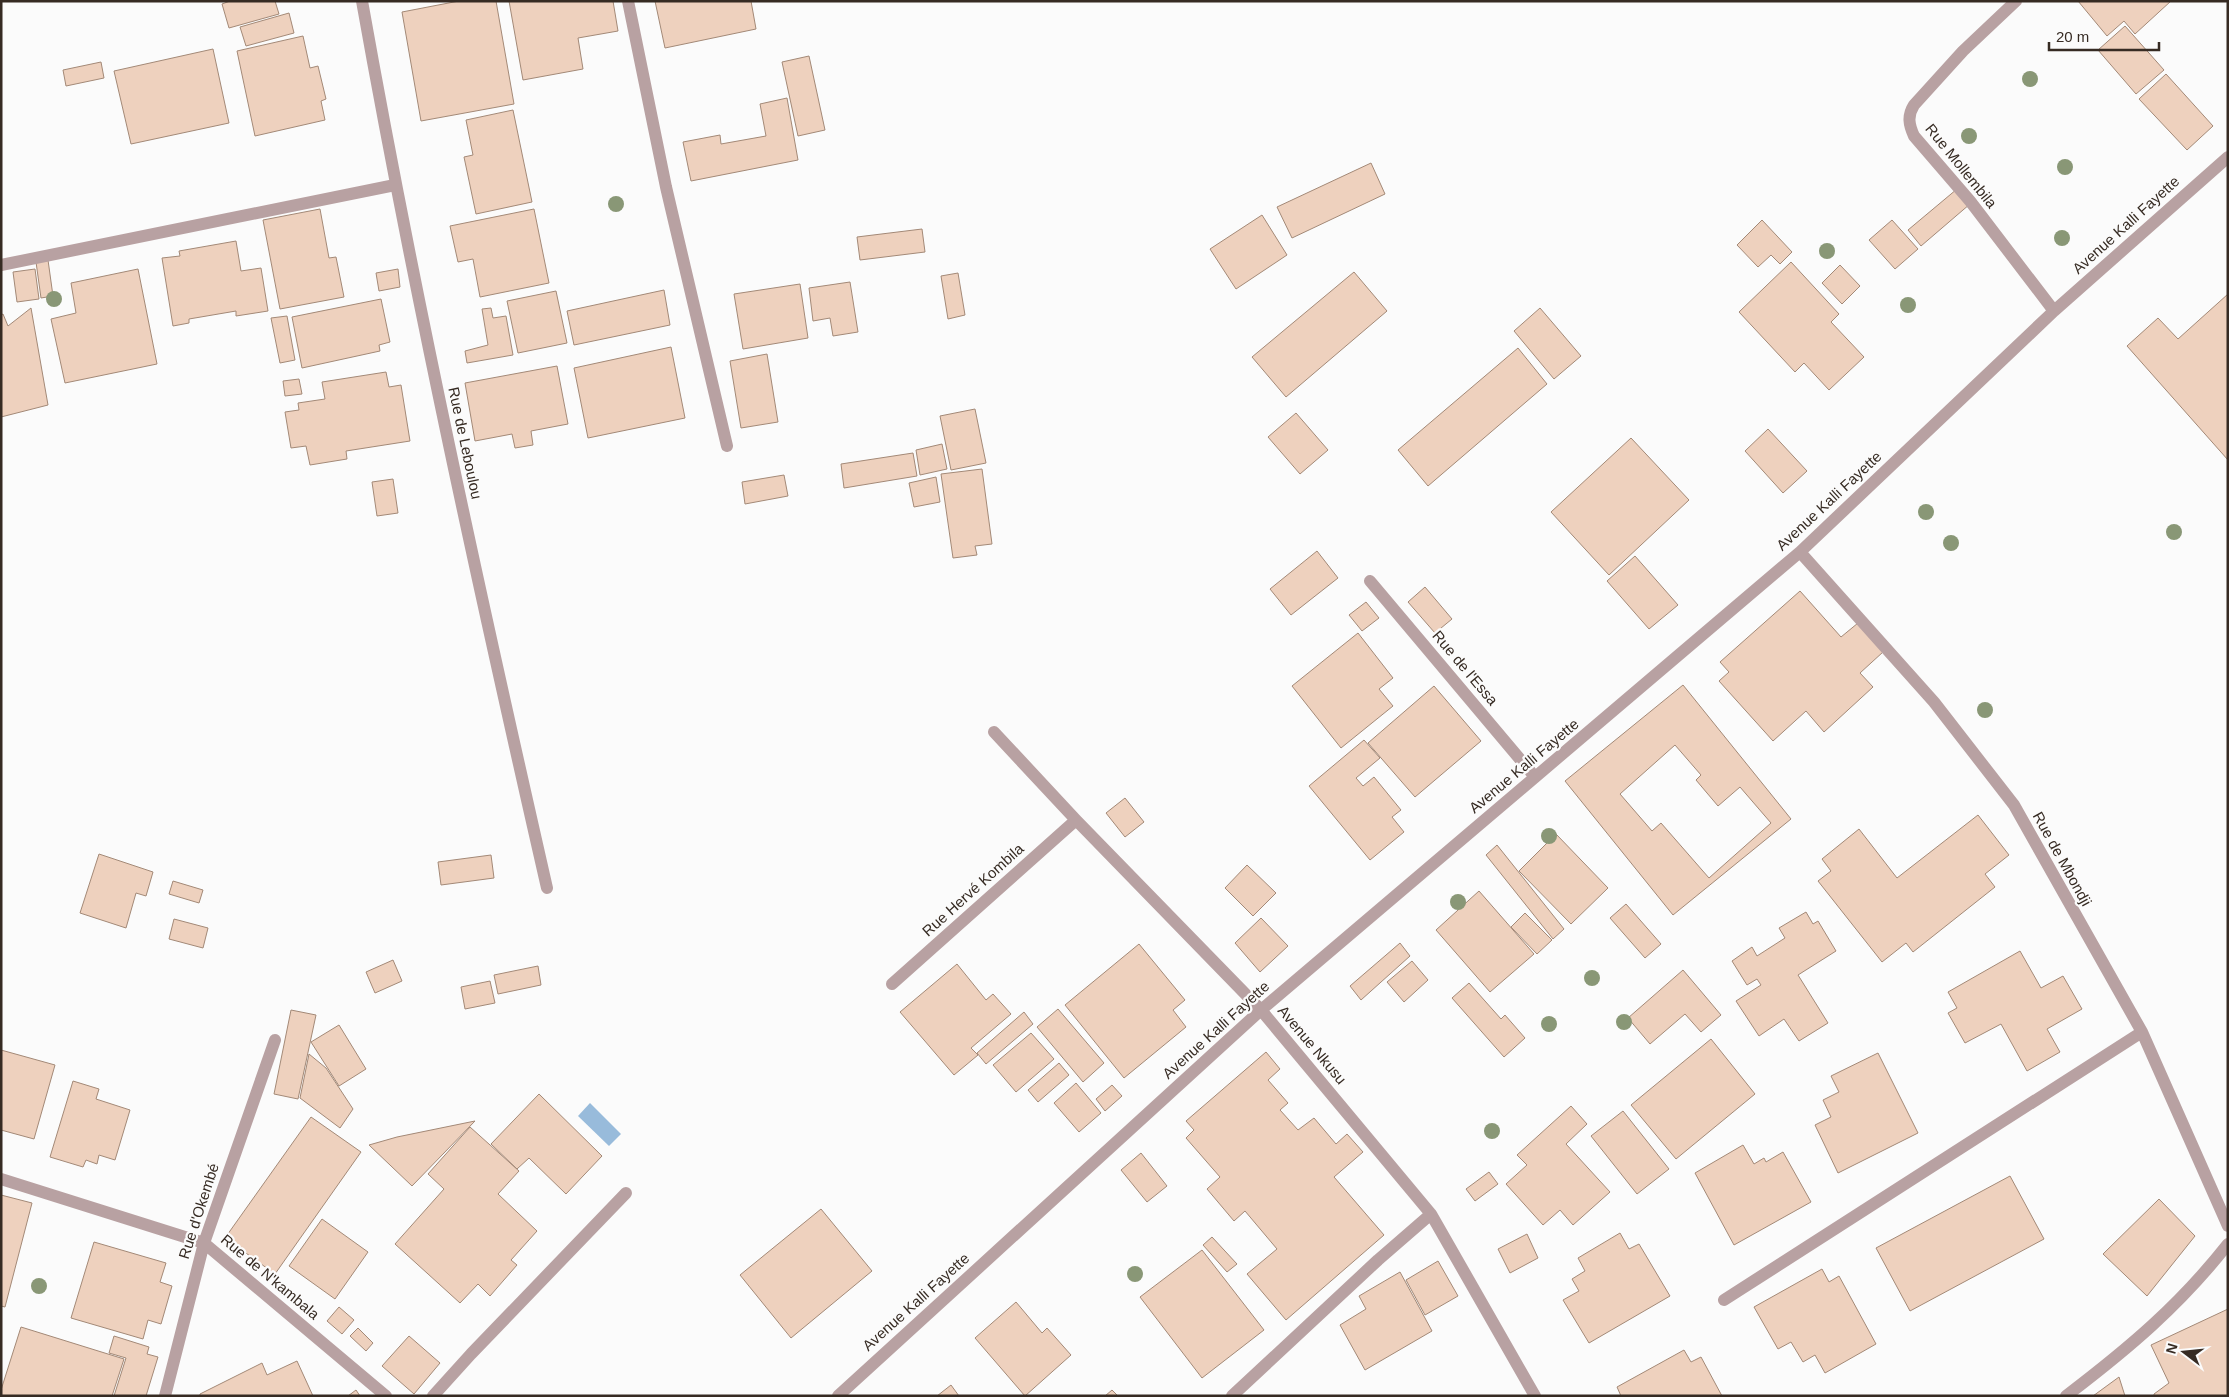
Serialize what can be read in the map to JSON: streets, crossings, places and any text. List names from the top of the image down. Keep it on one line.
{"streets":{"street":["Rue Mollembila","Avenue Kalli Fayette","Rue de Leboulou","Rue de l'Essa","Rue de Mbondji","Rue Hervé Kombila","Avenue Nkusu","Rue d'Okembé","Rue de N'kambala"]},"crossings":[["Rue Mollembila","Avenue Kalli Fayette"],["Avenue Kalli Fayette","Rue de l'Essa"],["Avenue Kalli Fayette","Rue de Mbondji"],["Avenue Kalli Fayette","Avenue Nkusu"],["Rue Hervé Kombila","Avenue Nkusu"],["Rue d'Okembé","Rue de N'kambala"]],"scale_bar":"20 m","north":"left"}
